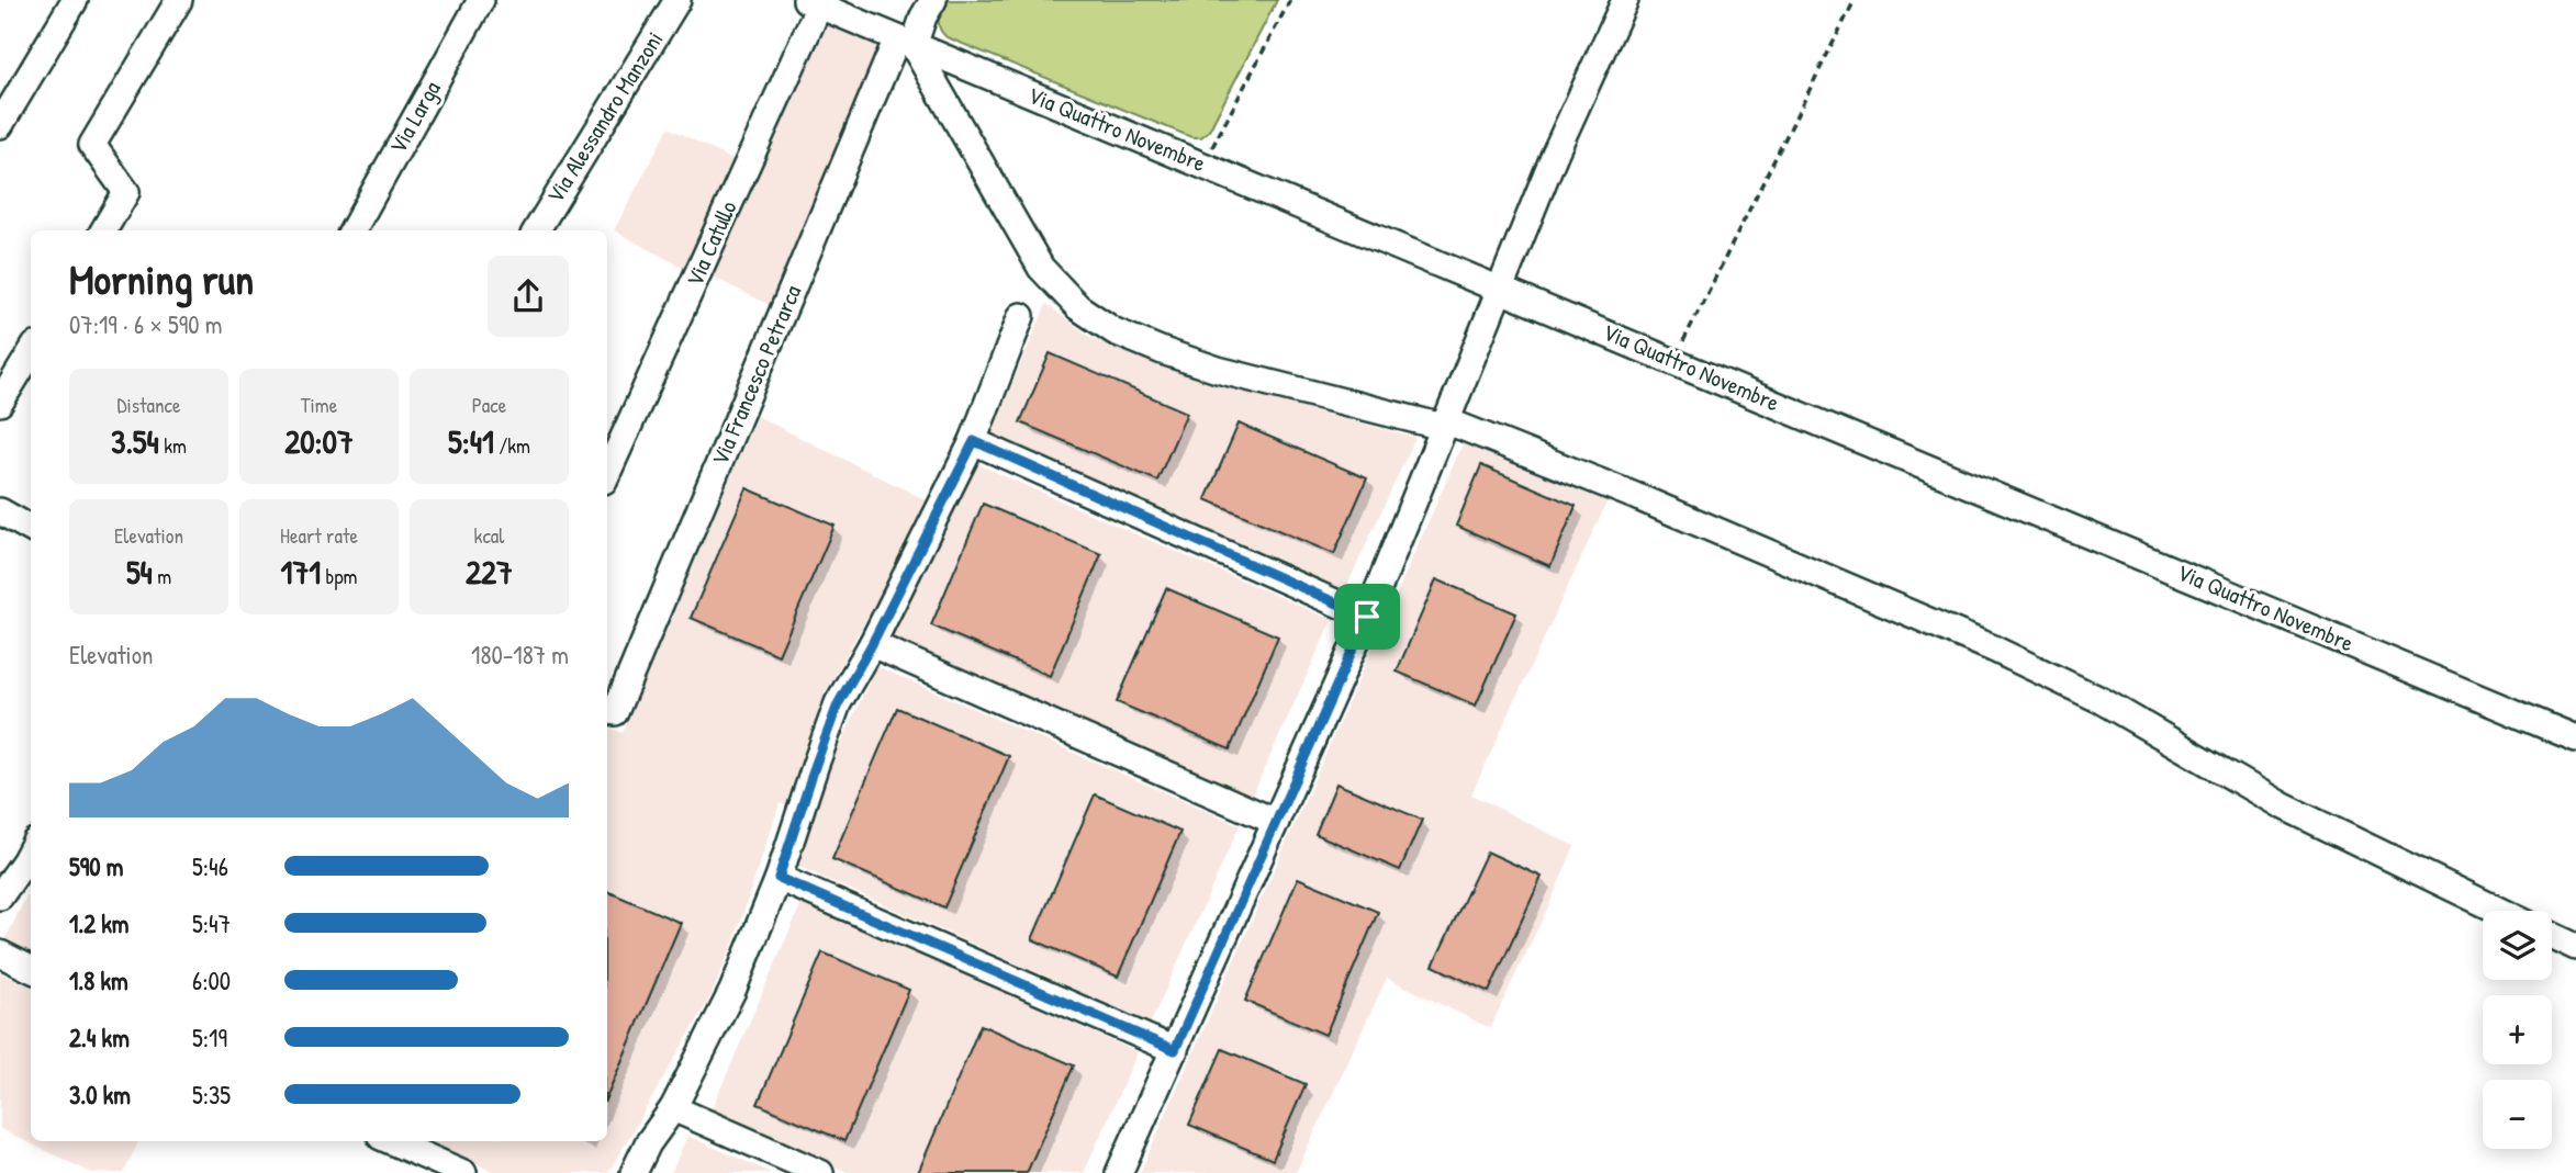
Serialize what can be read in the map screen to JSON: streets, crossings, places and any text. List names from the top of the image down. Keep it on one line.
{"streets":{"street":["Via Larga","Via Alessandro Manzoni","Via Quattro Novembre","Via Catullo","Via Francesco Petrarca"]},"crossings":[["Via Quattro Novembre","Via Catullo"],["Via Quattro Novembre","Via Francesco Petrarca"]],"page":{"heading":["Morning run","07:19 · 6 × 590 m"],"stats":[["Distance","3.54 km"],["Time","20:07"],["Pace","5:41 /km"],["Elevation","54 m"],["Heart rate","171 bpm"],["kcal","227"]],"chart":["Elevation","180–187 m"],"list":[{"name":"590 m","note":"5:46"},{"name":"1.2 km","note":"5:47"},{"name":"1.8 km","note":"6:00"},{"name":"2.4 km","note":"5:19"},{"name":"3.0 km","note":"5:35"}],"map_buttons":["+","−"]}}
